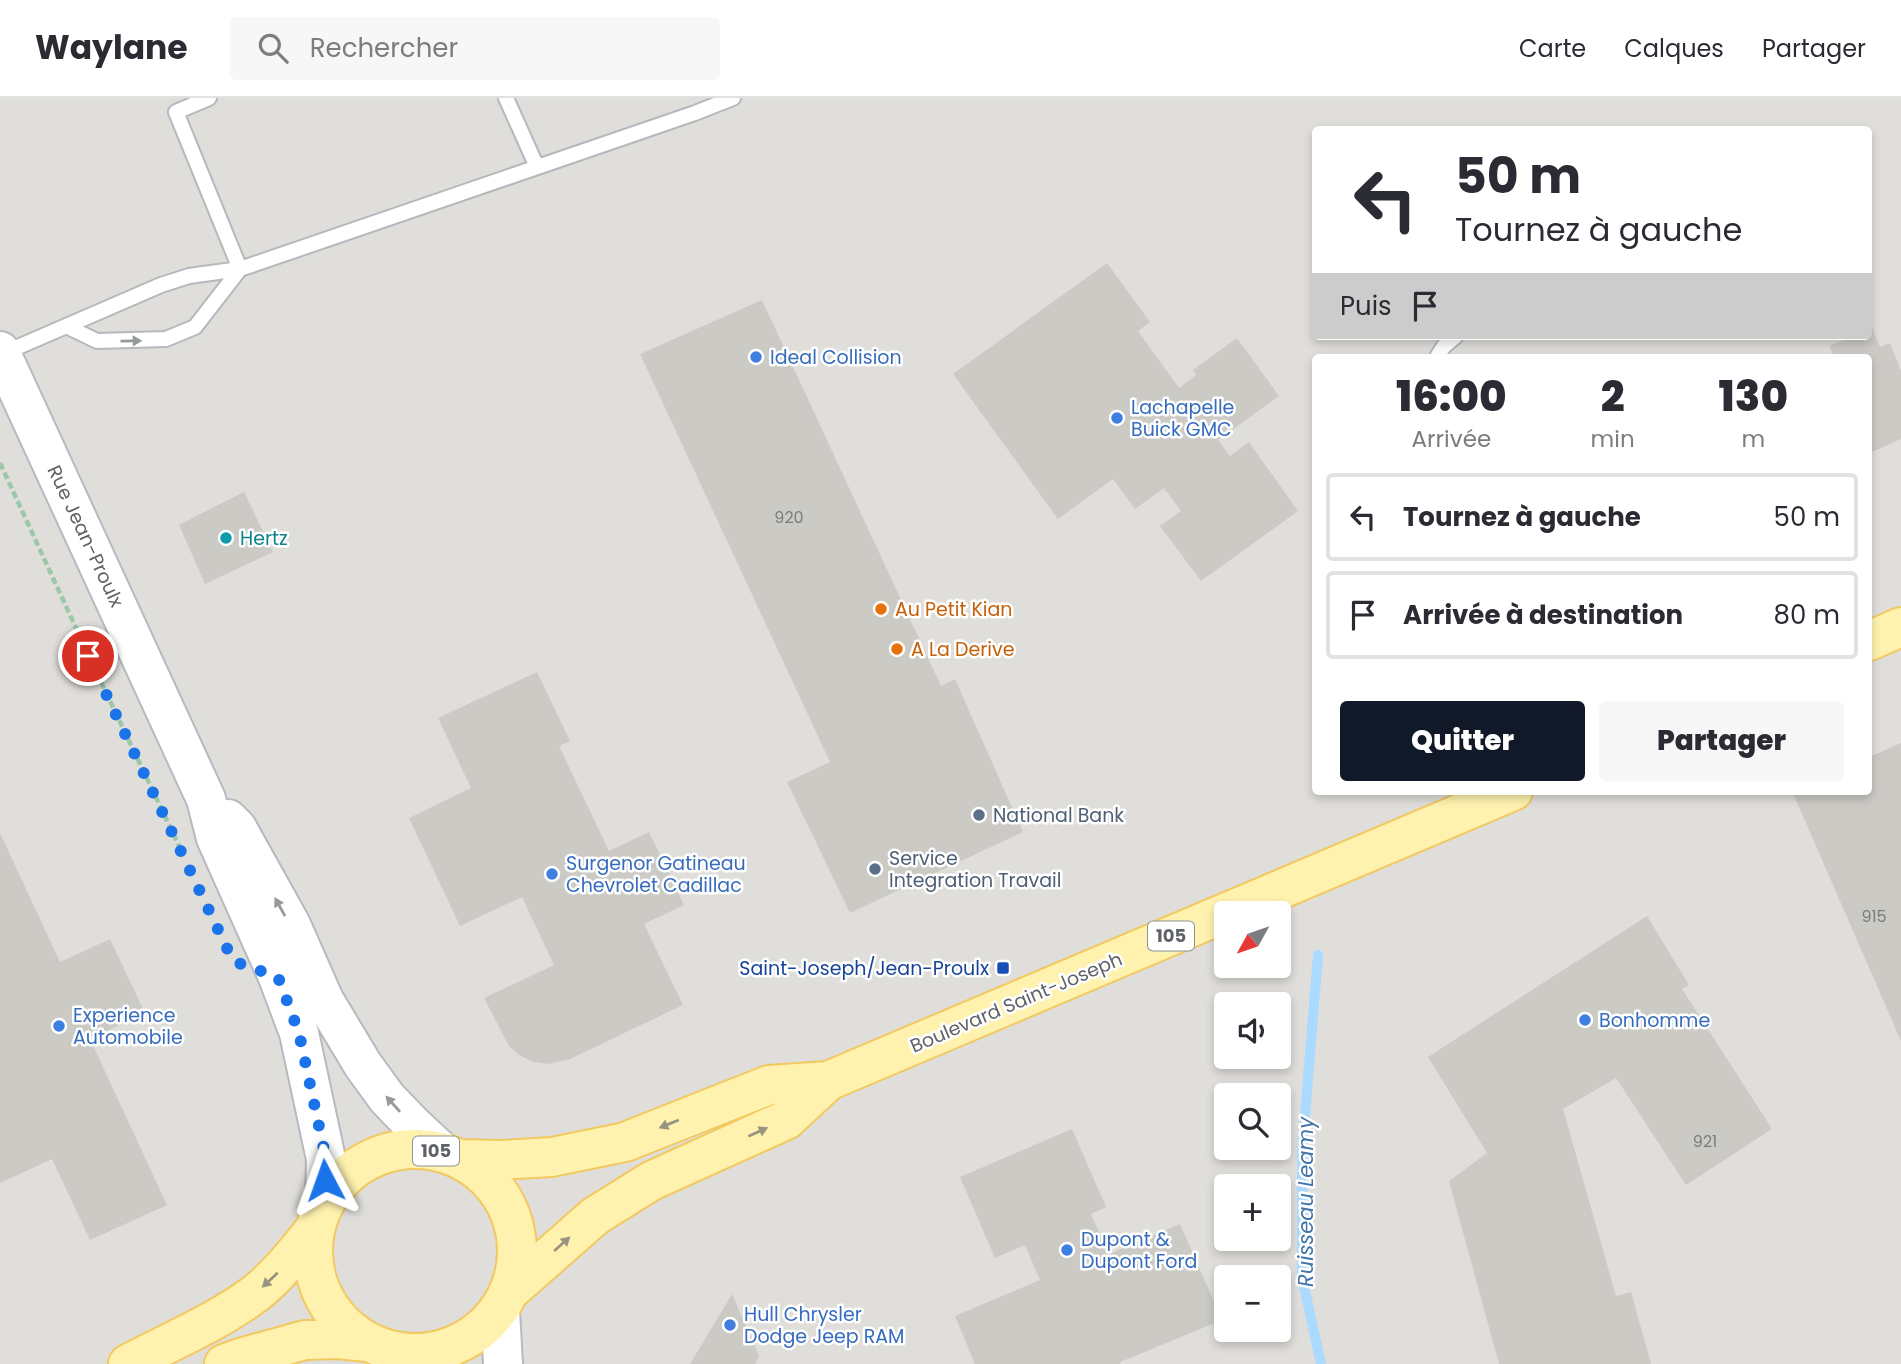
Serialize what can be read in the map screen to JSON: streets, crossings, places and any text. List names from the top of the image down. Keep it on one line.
{"streets":{"main road":["105","Boulevard Saint-Joseph"],"street":["Rue Jean-Proulx"]},"crossings":[["Rue Jean-Proulx","105"],["Rue Jean-Proulx","Boulevard Saint-Joseph"],["105","Boulevard Saint-Joseph"]],"water":["Ruisseau Leamy"],"places":{"other":["Ideal Collision","Lachapelle Buick GMC","Hertz","Au Petit Kian","A La Derive","National Bank","Service Integration Travail","Surgenor Gatineau Chevrolet Cadillac","Bonhomme","Experience Automobile","Dupont & Dupont Ford","Hull Chrysler Dodge Jeep RAM"],"transit":["Saint-Joseph/Jean-Proulx"]},"house_numbers":["920","915","921"],"north":"bottom left","page":{"header":"Waylane","search":"Rechercher","nav":["Carte","Calques","Partager"],"turn":["50 m","Tournez à gauche"],"then":"Puis","eta":["16:00","Arrivée","2","min","130","m"],"list":[{"name":"Tournez à gauche","value":"50 m"},{"name":"Arrivée à destination","value":"80 m"}],"buttons":["Quitter","Partager"],"map_buttons":["+","−"]}}
